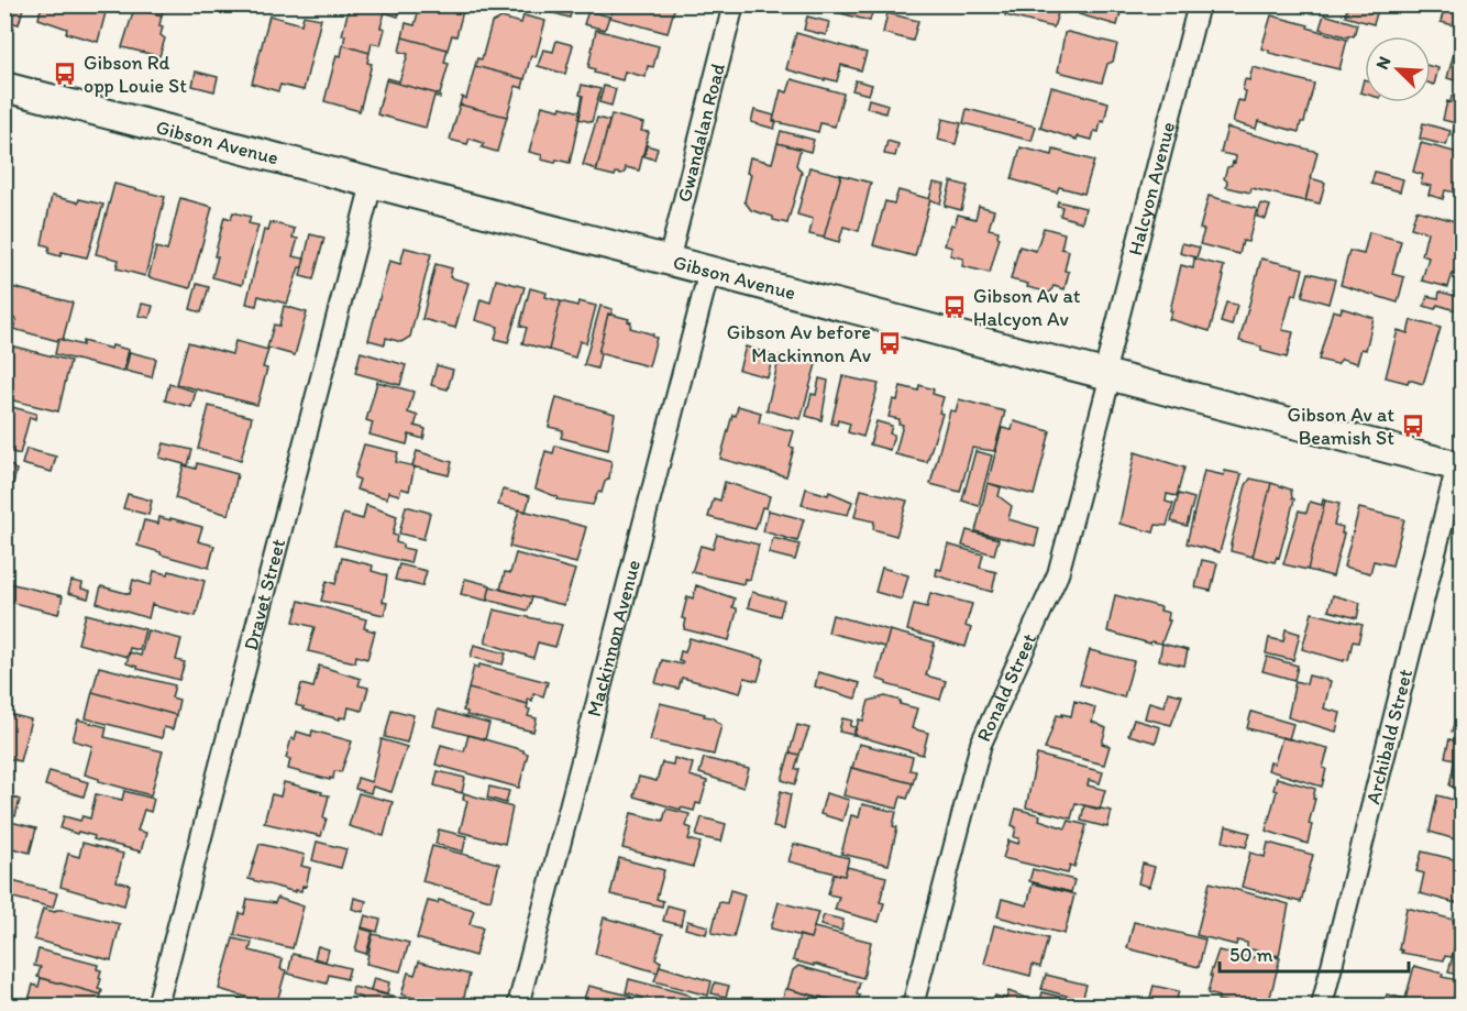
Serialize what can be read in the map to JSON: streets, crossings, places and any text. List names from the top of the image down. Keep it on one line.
{"streets":{"main road":["Gibson Avenue"],"street":["Gwandalan Road","Halcyon Avenue","Dravet Street","Mackinnon Avenue","Ronald Street","Archibald Street"]},"crossings":[["Gwandalan Road","Gibson Avenue"],["Gibson Avenue","Halcyon Avenue"],["Gibson Avenue","Dravet Street"],["Gibson Avenue","Mackinnon Avenue"],["Gibson Avenue","Ronald Street"],["Gibson Avenue","Archibald Street"],["Halcyon Avenue","Ronald Street"]],"places":{"bus stop":["Gibson Rd opp Louie St","Gibson Av at Halcyon Av","Gibson Av before Mackinnon Av","Gibson Av at Beamish St"]},"scale_bar":"50 m","north":"top left"}
